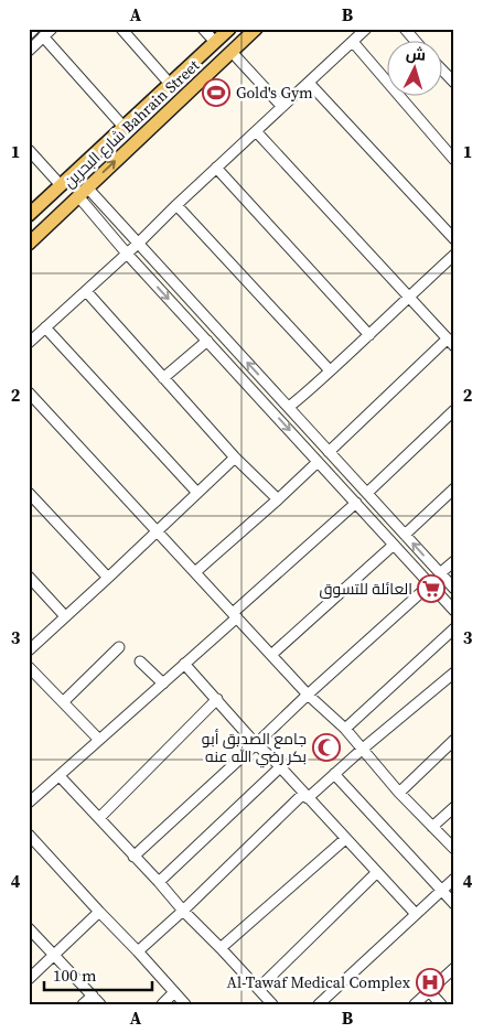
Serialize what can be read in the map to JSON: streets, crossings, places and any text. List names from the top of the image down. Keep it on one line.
{"streets":{"main road":["شارع البحرين Bahrain Street"]},"places":{"sports":["Gold's Gym"],"supermarket":["العائلة للتسوق"],"mosque":["جامع الصديق أبو بكر رضي الله عنه"],"hospital":["Al-Tawaf Medical Complex"]},"scale_bar":"100 m","north":"top","grid":{"columns":["A","B"],"rows":["1","2","3","4"]}}
